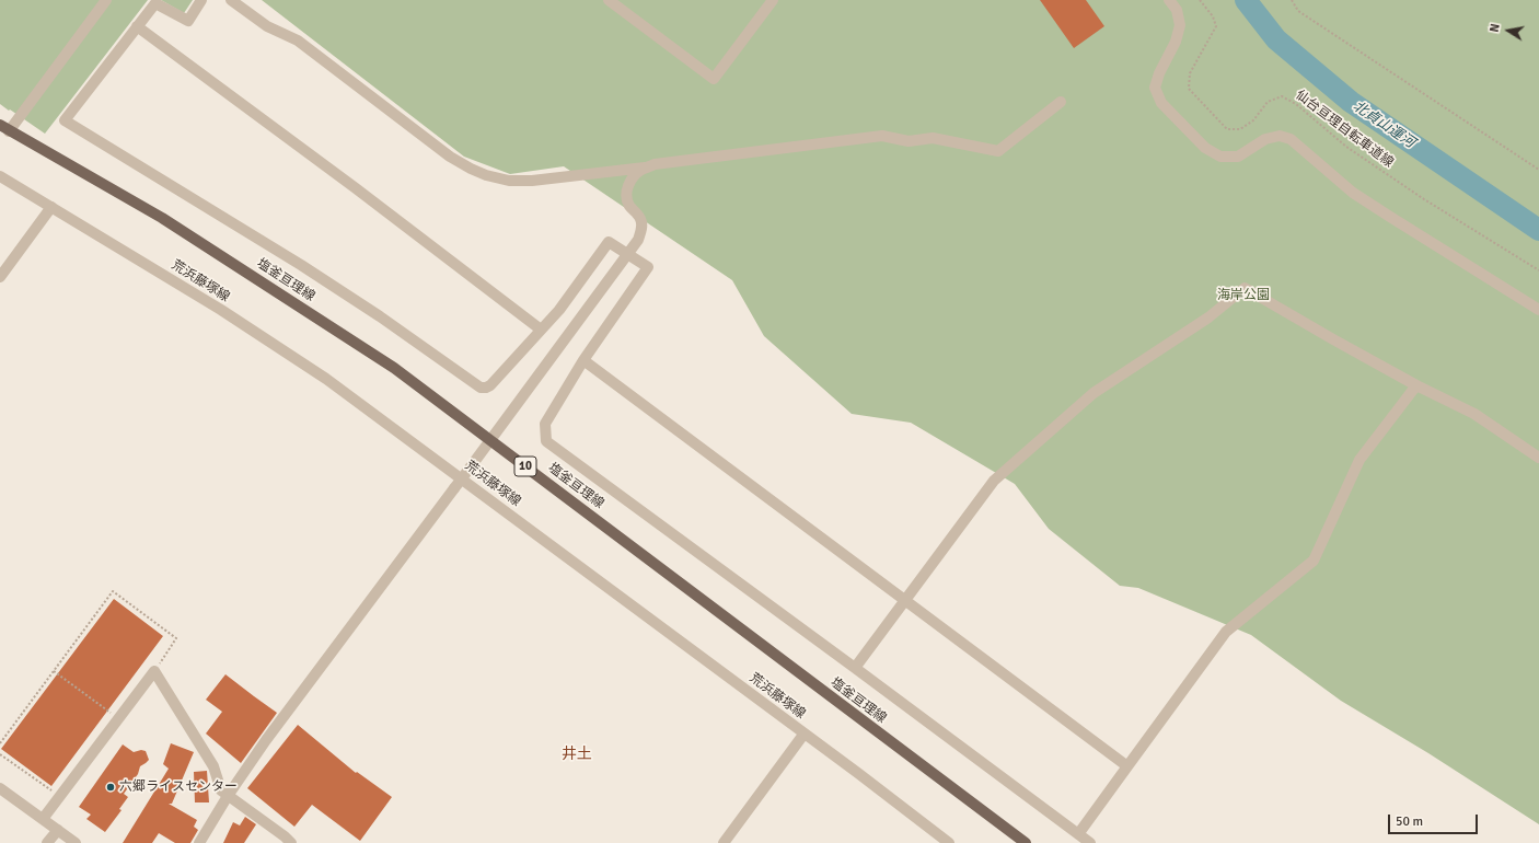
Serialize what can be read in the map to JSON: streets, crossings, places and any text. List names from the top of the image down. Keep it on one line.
{"streets":{"main road":["塩釜亘理線","10"],"street":["荒浜藤塚線"],"path":["仙台亘理自転車道線"]},"districts":["井土"],"water":["北貞山運河"],"parks":["海岸公園"],"places":["六郷ライスセンター"],"scale_bar":"50 m","north":"left"}
